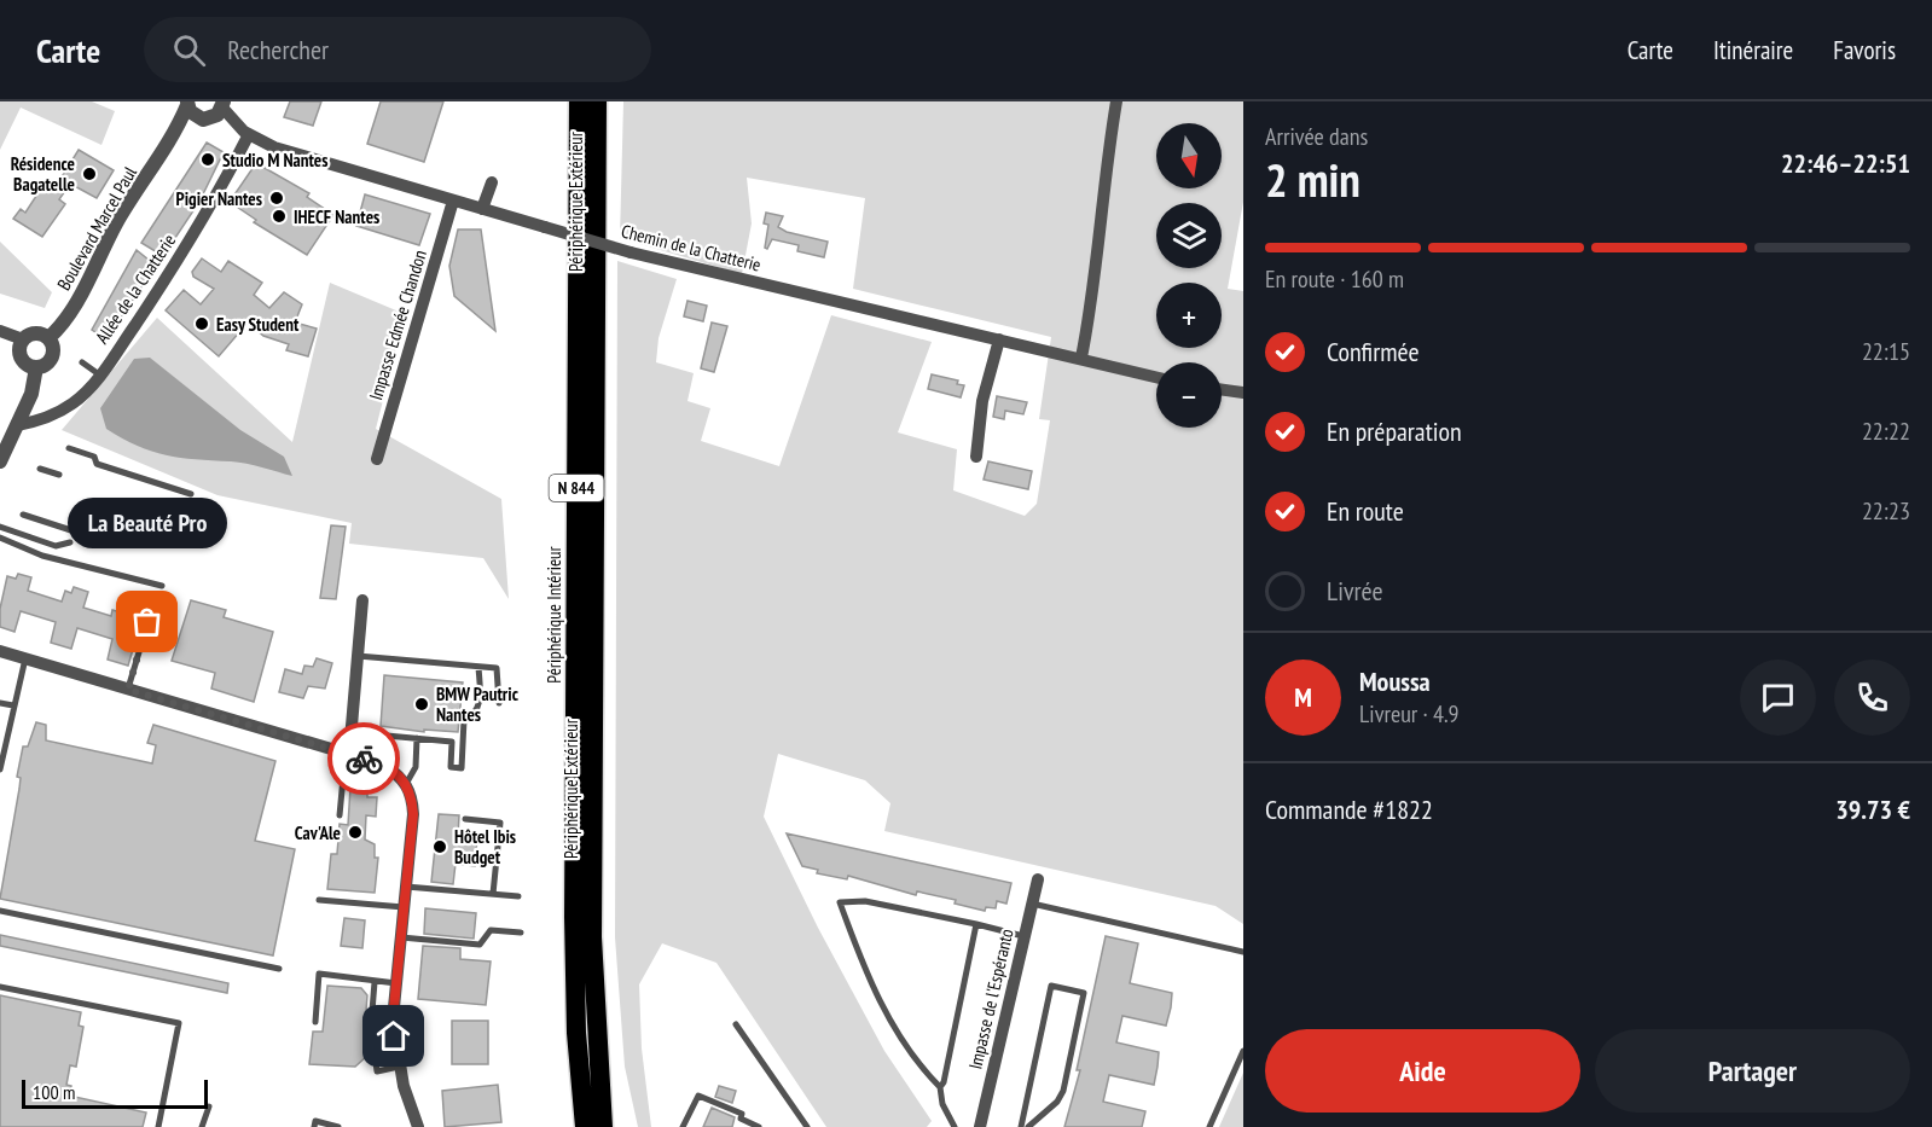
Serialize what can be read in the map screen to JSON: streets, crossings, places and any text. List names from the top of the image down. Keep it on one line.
{"streets":{"highway":["Périphérique Extérieur","N 844","Périphérique Intérieur"],"street":["Boulevard Marcel Paul","Chemin de la Chatterie","Allée de la Chatterie","Impasse Edmée Chandon","Impasse de l'Espéranto"]},"crossings":[["Chemin de la Chatterie","Allée de la Chatterie"],["Chemin de la Chatterie","Impasse Edmée Chandon"]],"places":["Studio M Nantes","Résidence Bagatelle","Pigier Nantes","IHECF Nantes","Easy Student","La Beauté Pro","BMW Pautric Nantes","Cav'Ale","Hôtel Ibis Budget"],"scale_bar":"100 m","north":"bottom","page":{"header":"Carte","search":"Rechercher","nav":["Carte","Itinéraire","Favoris"],"heading":["2 min","Arrivée dans","22:46–22:51"],"panel":["Moussa","Livreur · 4.9","Commande #1822","39.73 €"],"map_buttons":["+","−"],"bar":"En route · 160 m","list":[["Confirmée","22:15"],["En préparation","22:22"],["En route","22:23"],"Livrée"],"bubble":"La Beauté Pro","round":"M","buttons":["Aide","Partager"],"scale":"100 m"}}
